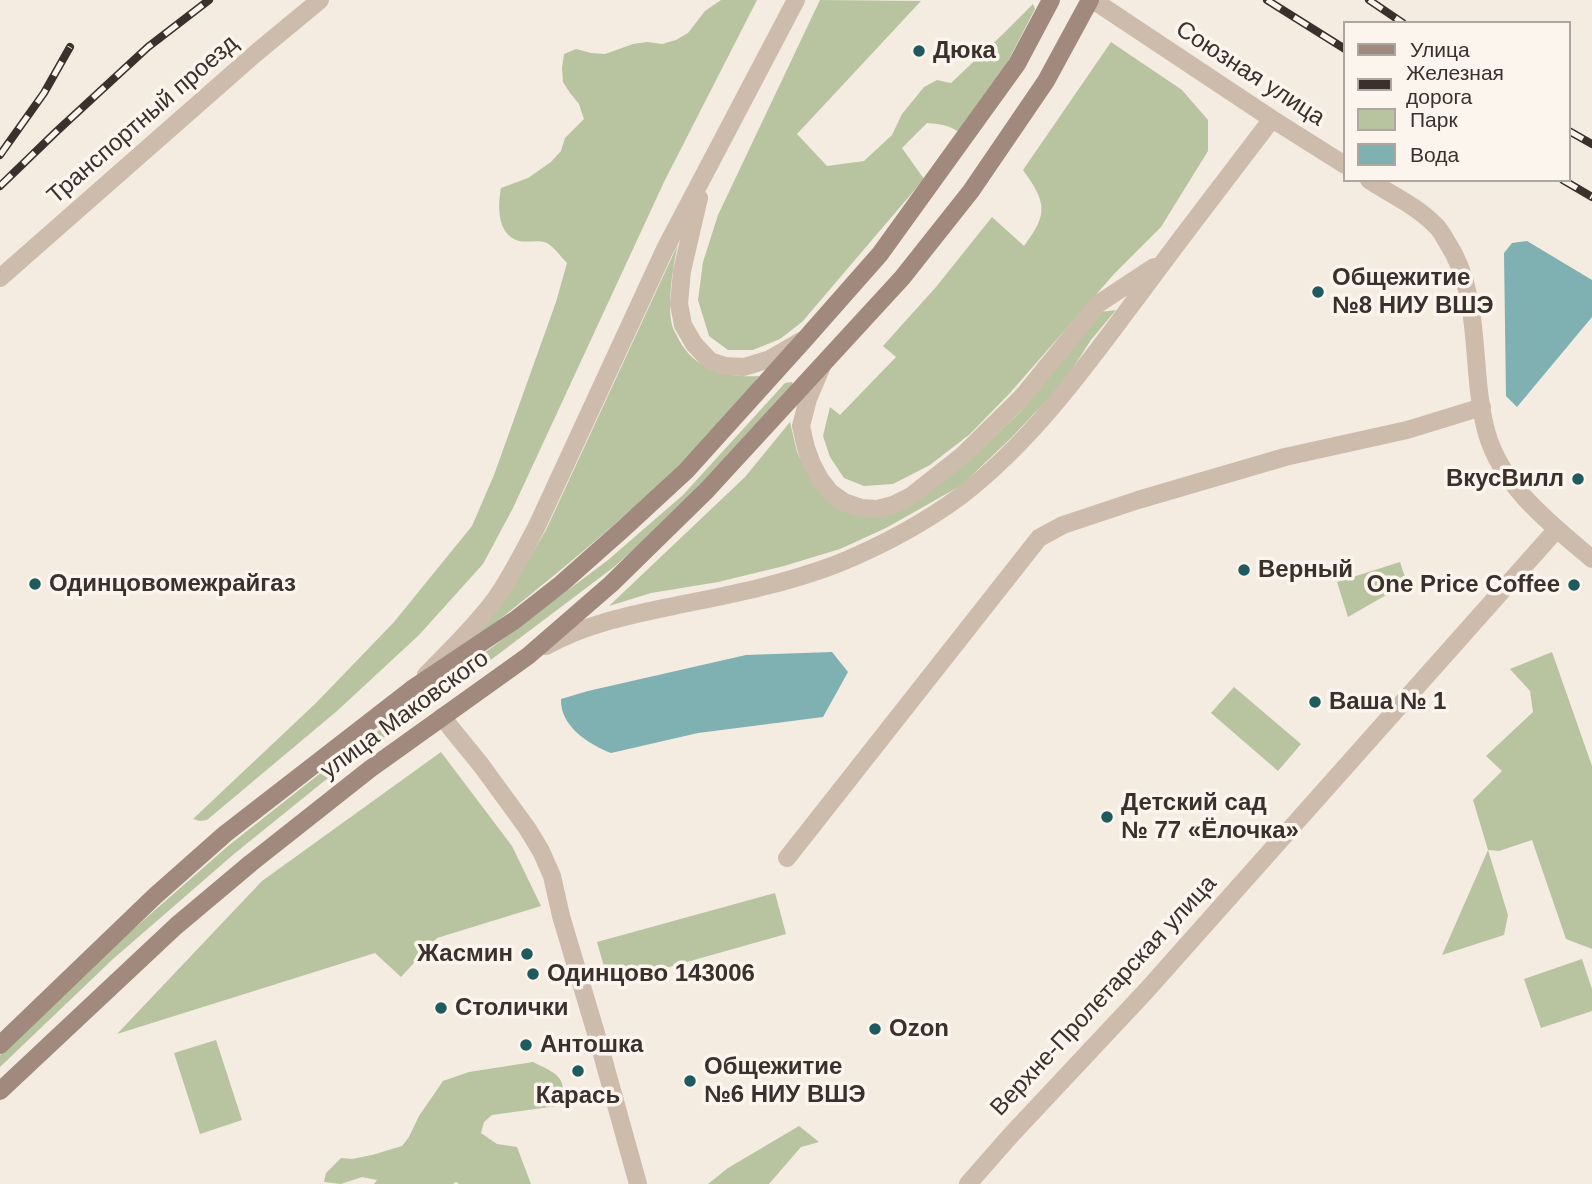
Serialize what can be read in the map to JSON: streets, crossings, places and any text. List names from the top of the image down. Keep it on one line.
{"streets":{"main road":["улица Маковского"],"street":["Союзная улица","Транспортный проезд","Верхне-Пролетарская улица"]},"crossings":[["Союзная улица","улица Маковского"]],"places":["Дюка","Общежитие №8 НИУ ВШЭ","ВкусВилл","Верный","Одинцовомежрайгаз","One Price Coffee","Ваша № 1","Детский сад № 77 «Ёлочка»","Жасмин","Одинцово 143006","Столички","Ozon","Антошка","Карась","Общежитие №6 НИУ ВШЭ"],"legend":["Улица","Железная дорога","Парк","Вода"]}
